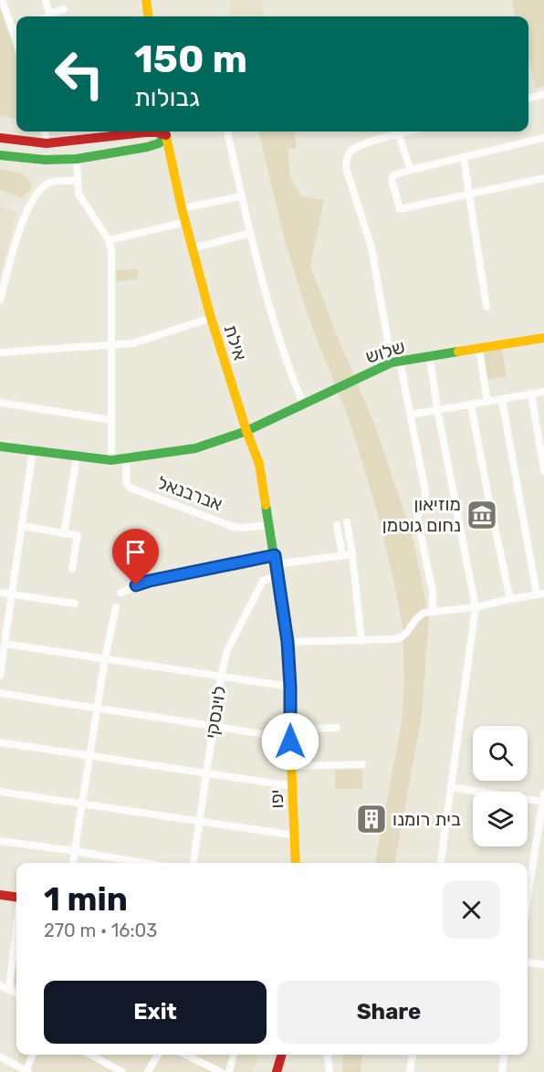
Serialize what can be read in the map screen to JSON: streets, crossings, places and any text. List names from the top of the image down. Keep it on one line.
{"streets":{"street":["אילת","שלוש","אברבנאל","לוינסקי","יפו"]},"crossings":[["אילת","שלוש"],["אילת","אברבנאל"],["אילת","לוינסקי"],["אילת","יפו"],["שלוש","אברבנאל"],["לוינסקי","יפו"]],"places":{"museum":["מוזיאון נחום גוטמן"],"building":["בית רומנו"]},"page":{"turn":["150 m","גבולות"],"heading":["1 min","270 m · 16:03"],"buttons":["Exit","Share"]}}
